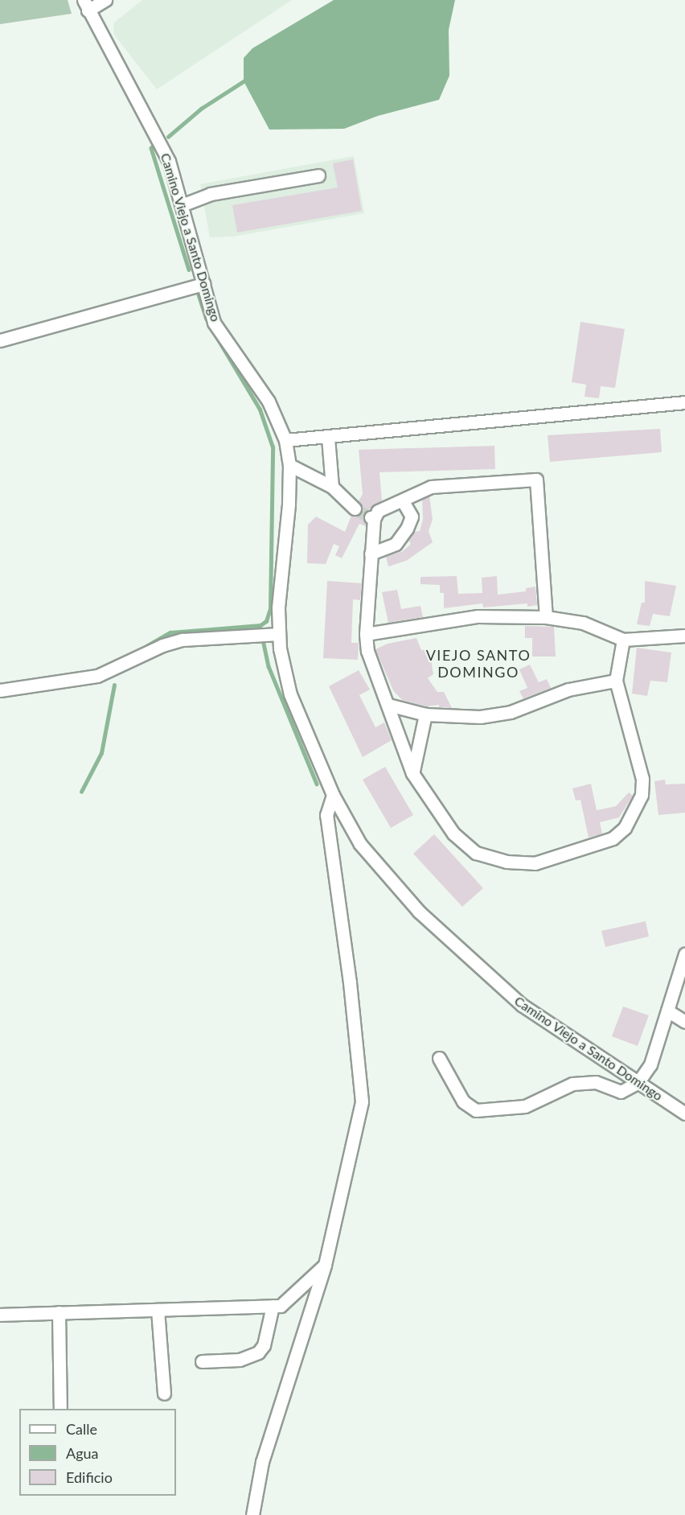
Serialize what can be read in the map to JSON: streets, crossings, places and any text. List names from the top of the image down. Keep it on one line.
{"streets":{"street":["Camino Viejo a Santo Domingo"]},"districts":["VIEJO SANTO DOMINGO"],"legend":["Calle","Agua","Edificio"]}
